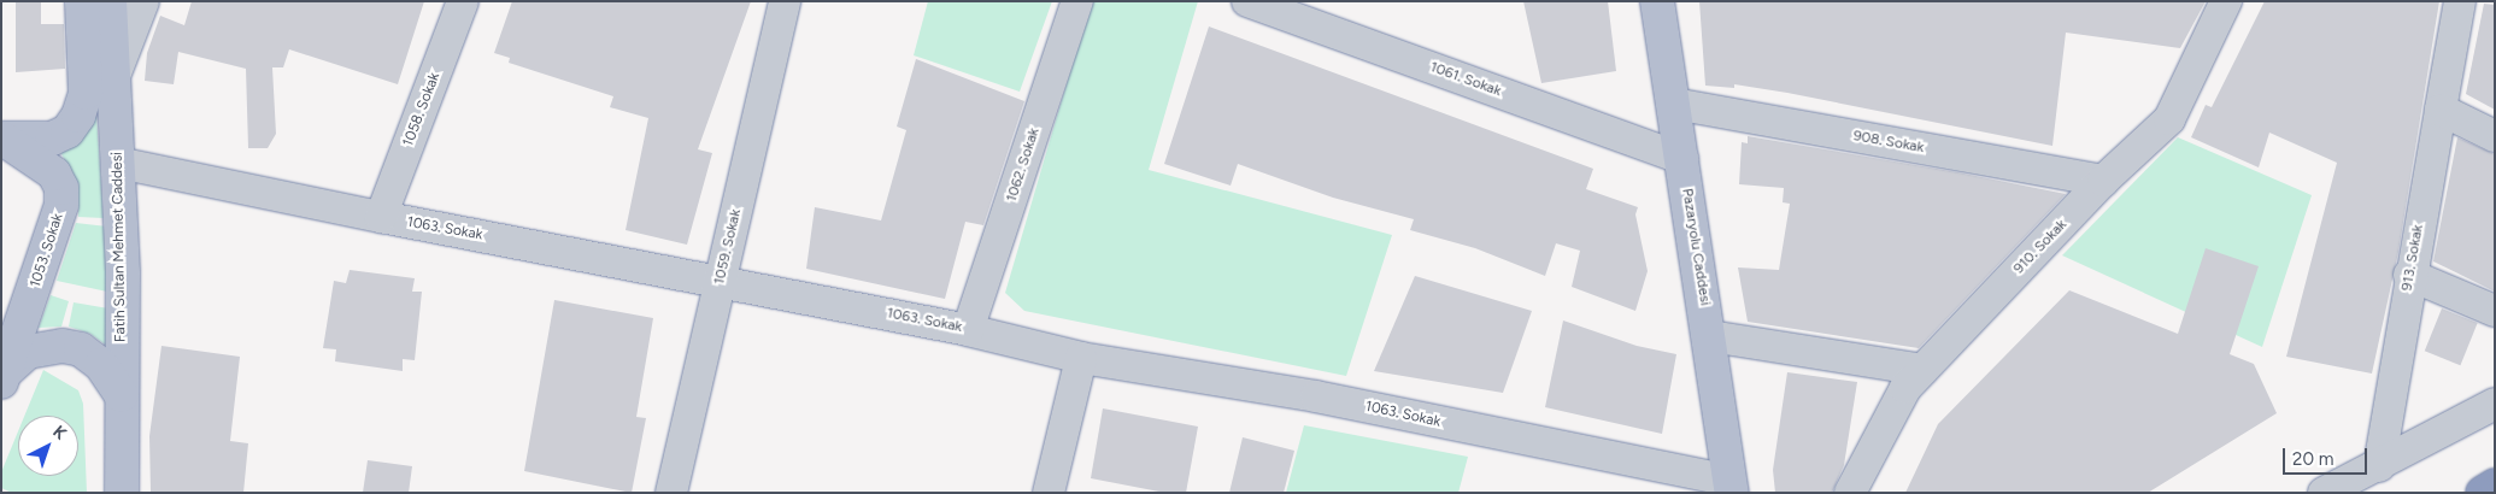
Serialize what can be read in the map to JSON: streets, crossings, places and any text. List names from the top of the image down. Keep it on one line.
{"streets":{"main road":["Fatih Sultan Mehmet Caddesi","Pazaryolu Caddesi","1053. Sokak"],"street":["1061. Sokak","1058. Sokak","908. Sokak","1062. Sokak","1063. Sokak","1059. Sokak","910. Sokak","913. Sokak"]},"crossings":[["1061. Sokak","Pazaryolu Caddesi"],["1058. Sokak","1063. Sokak"],["908. Sokak","Pazaryolu Caddesi"],["908. Sokak","910. Sokak"],["1062. Sokak","1063. Sokak"],["1063. Sokak","Fatih Sultan Mehmet Caddesi"],["1063. Sokak","1059. Sokak"],["1063. Sokak","Pazaryolu Caddesi"]],"scale_bar":"20 m","north":"top right"}
